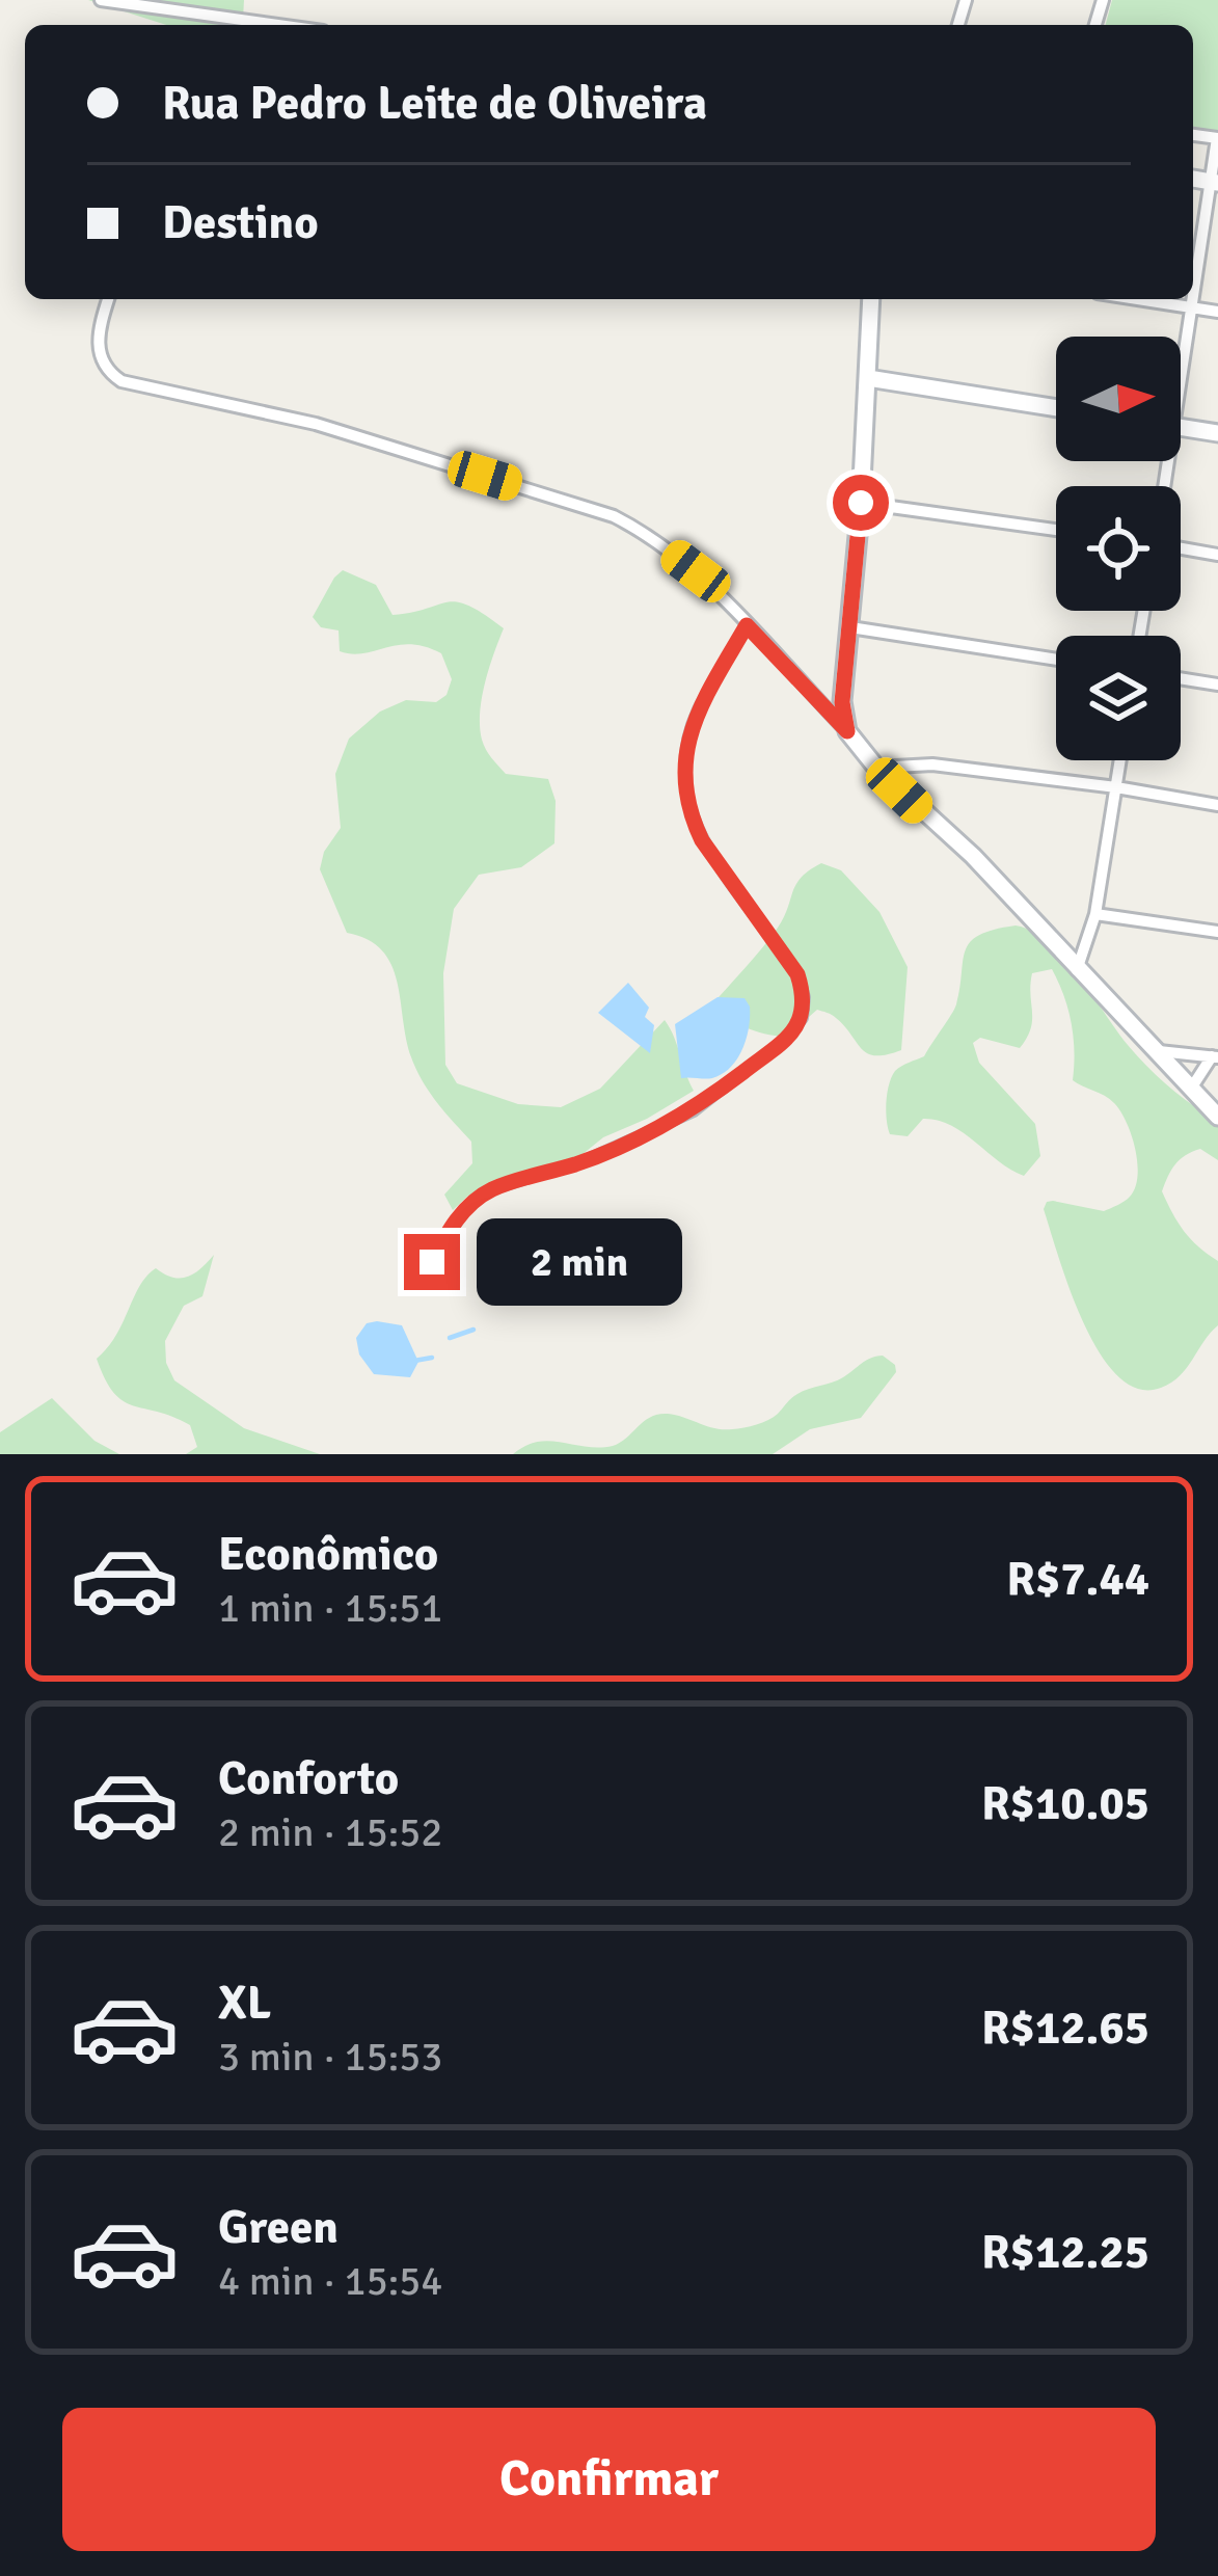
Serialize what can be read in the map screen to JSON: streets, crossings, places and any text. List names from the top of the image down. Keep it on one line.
{"north":"right","page":{"banner":["Rua Pedro Leite de Oliveira","Destino"],"bubble":"2 min","list":[{"name":"Econômico","note":"1 min · 15:51","value":"R$7.44"},{"name":"Conforto","note":"2 min · 15:52","value":"R$10.05"},{"name":"XL","note":"3 min · 15:53","value":"R$12.65"},{"name":"Green","note":"4 min · 15:54","value":"R$12.25"}],"buttons":"Confirmar"}}
